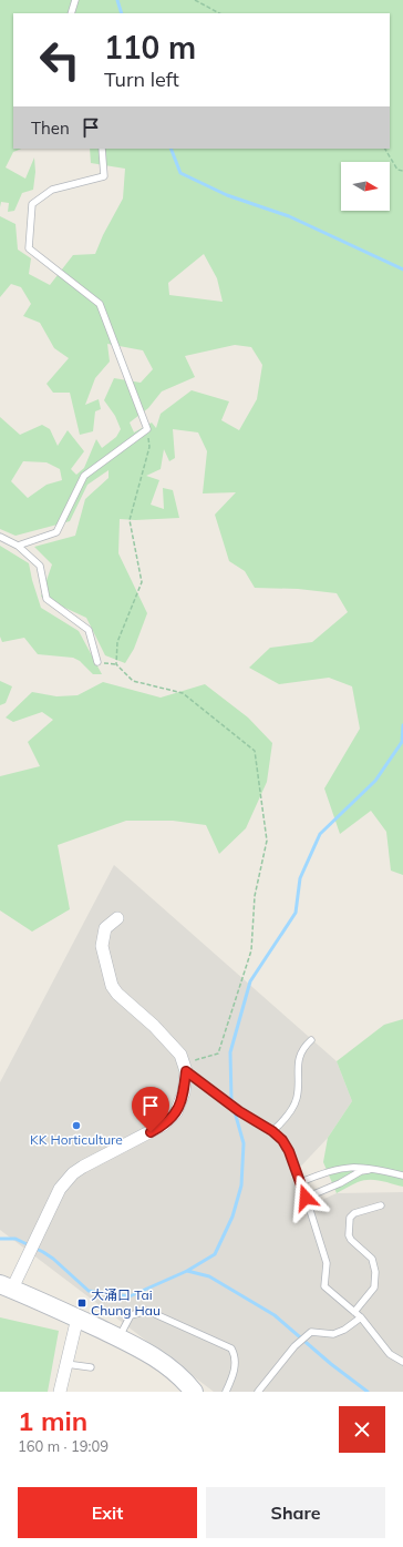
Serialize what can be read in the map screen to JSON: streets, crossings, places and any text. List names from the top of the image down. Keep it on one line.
{"places":{"other":["KK Horticulture"],"transit":["大涌口 Tai Chung Hau"]},"north":"right","page":{"turn":["110 m","Turn left"],"then":"Then","heading":["1 min","160 m · 19:09"],"buttons":["Exit","Share"]}}
